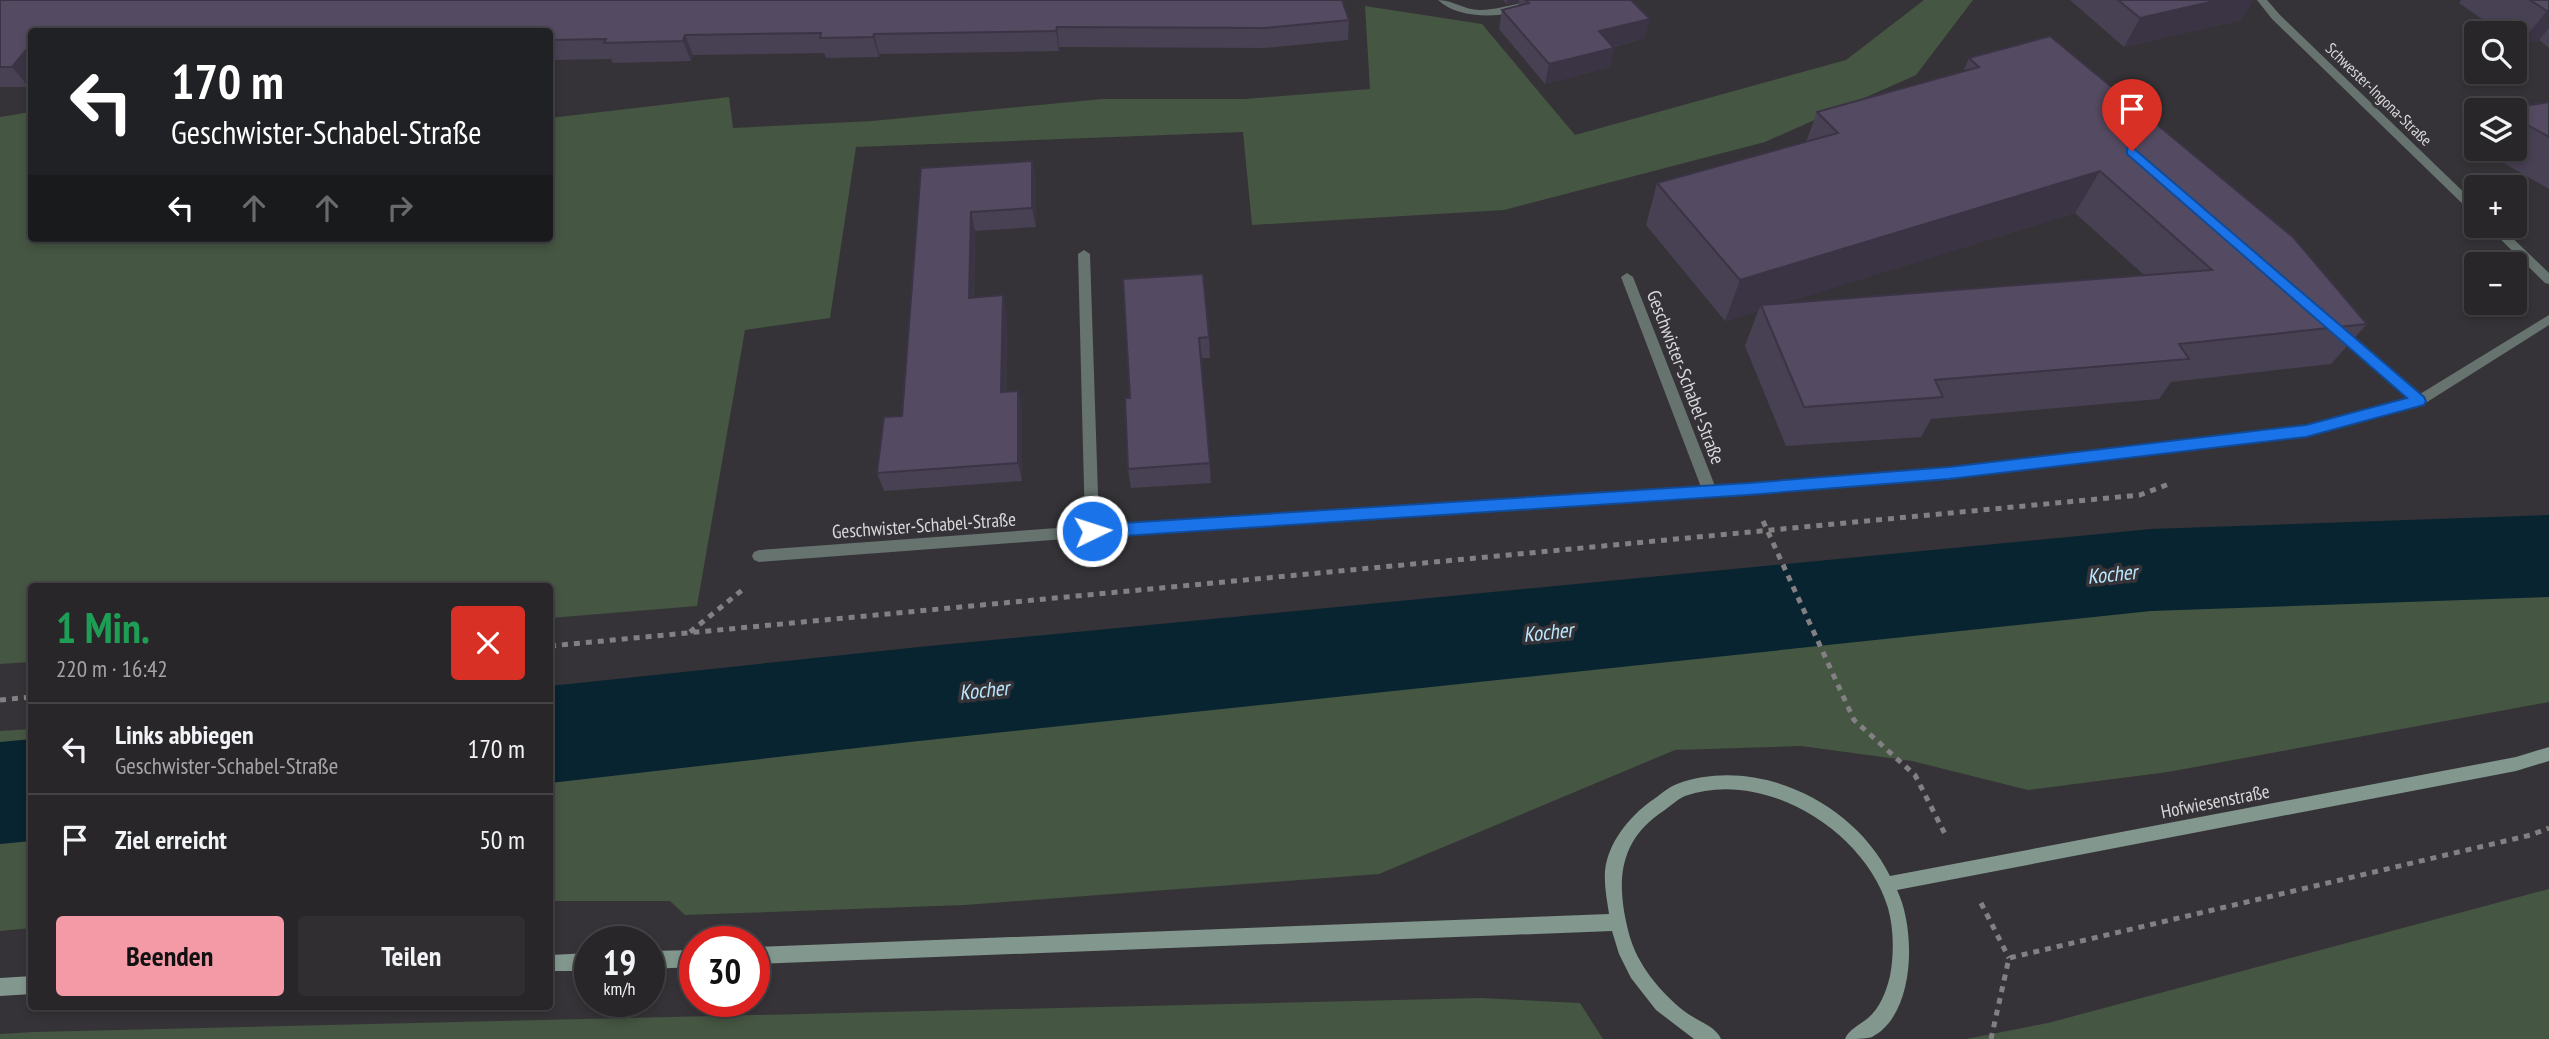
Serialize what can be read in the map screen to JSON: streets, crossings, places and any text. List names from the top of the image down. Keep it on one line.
{"streets":{"main road":["Hofwiesenstraße"],"street":["Schwester-Ingona-Straße","Geschwister-Schabel-Straße"]},"water":["Kocher"],"page":{"map_buttons":["+","−"],"turn":["170 m","Geschwister-Schabel-Straße"],"heading":["1 Min.","220 m · 16:42"],"list":[{"name":"Links abbiegen","note":"Geschwister-Schabel-Straße","value":"170 m"},{"name":"Ziel erreicht","value":"50 m"}],"buttons":["Beenden","Teilen"],"speed":"19 km/h","limit":"30"}}
